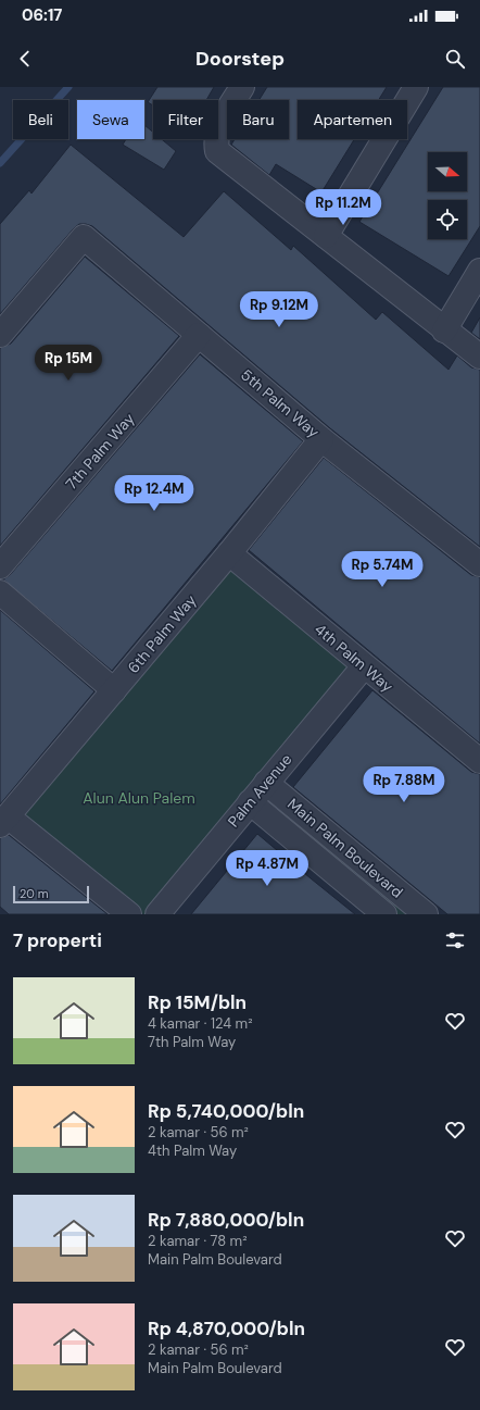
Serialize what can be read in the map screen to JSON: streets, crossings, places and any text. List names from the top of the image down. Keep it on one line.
{"streets":{"street":["5th Palm Way","7th Palm Way","6th Palm Way","4th Palm Way","Palm Avenue","Main Palm Boulevard"]},"crossings":[["5th Palm Way","7th Palm Way"],["5th Palm Way","6th Palm Way"],["6th Palm Way","4th Palm Way"],["4th Palm Way","Palm Avenue"],["Palm Avenue","Main Palm Boulevard"]],"parks":["Alun Alun Palem"],"scale_bar":"20 m","north":"right","page":{"status":"06:17","header":"Doorstep","chip":["Beli","Sewa","Filter","Baru","Apartemen"],"price":["Rp 11.2M","Rp 9.12M","Rp 15M","Rp 12.4M","Rp 5.74M","Rp 7.88M","Rp 4.87M"],"scale":"20 m","heading":"7 properti","list":[{"name":"Rp 15M/bln","note":"4 kamar · 124 m² · 7th Palm Way"},{"name":"Rp 5,740,000/bln","note":"2 kamar · 56 m² · 4th Palm Way"},{"name":"Rp 7,880,000/bln","note":"2 kamar · 78 m² · Main Palm Boulevard"},{"name":"Rp 4,870,000/bln","note":"2 kamar · 56 m² · Main Palm Boulevard"}]}}
